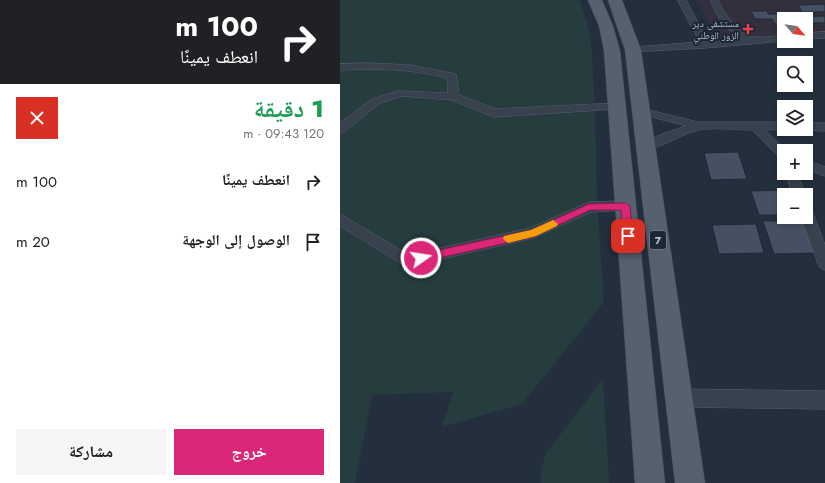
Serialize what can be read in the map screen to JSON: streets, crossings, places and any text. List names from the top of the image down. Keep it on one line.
{"streets":{"main road":["7"]},"places":{"health":["مستشفى دير الزور الوطني"]},"north":"bottom right","page":{"turn":["100 m","انعطف يمينًا"],"map_buttons":["+","−"],"heading":["1 دقيقة","120 m · 09:43"],"list":[{"name":"انعطف يمينًا","value":"100 m"},{"name":"الوصول إلى الوجهة","value":"20 m"}],"buttons":["خروج","مشاركة"]}}
